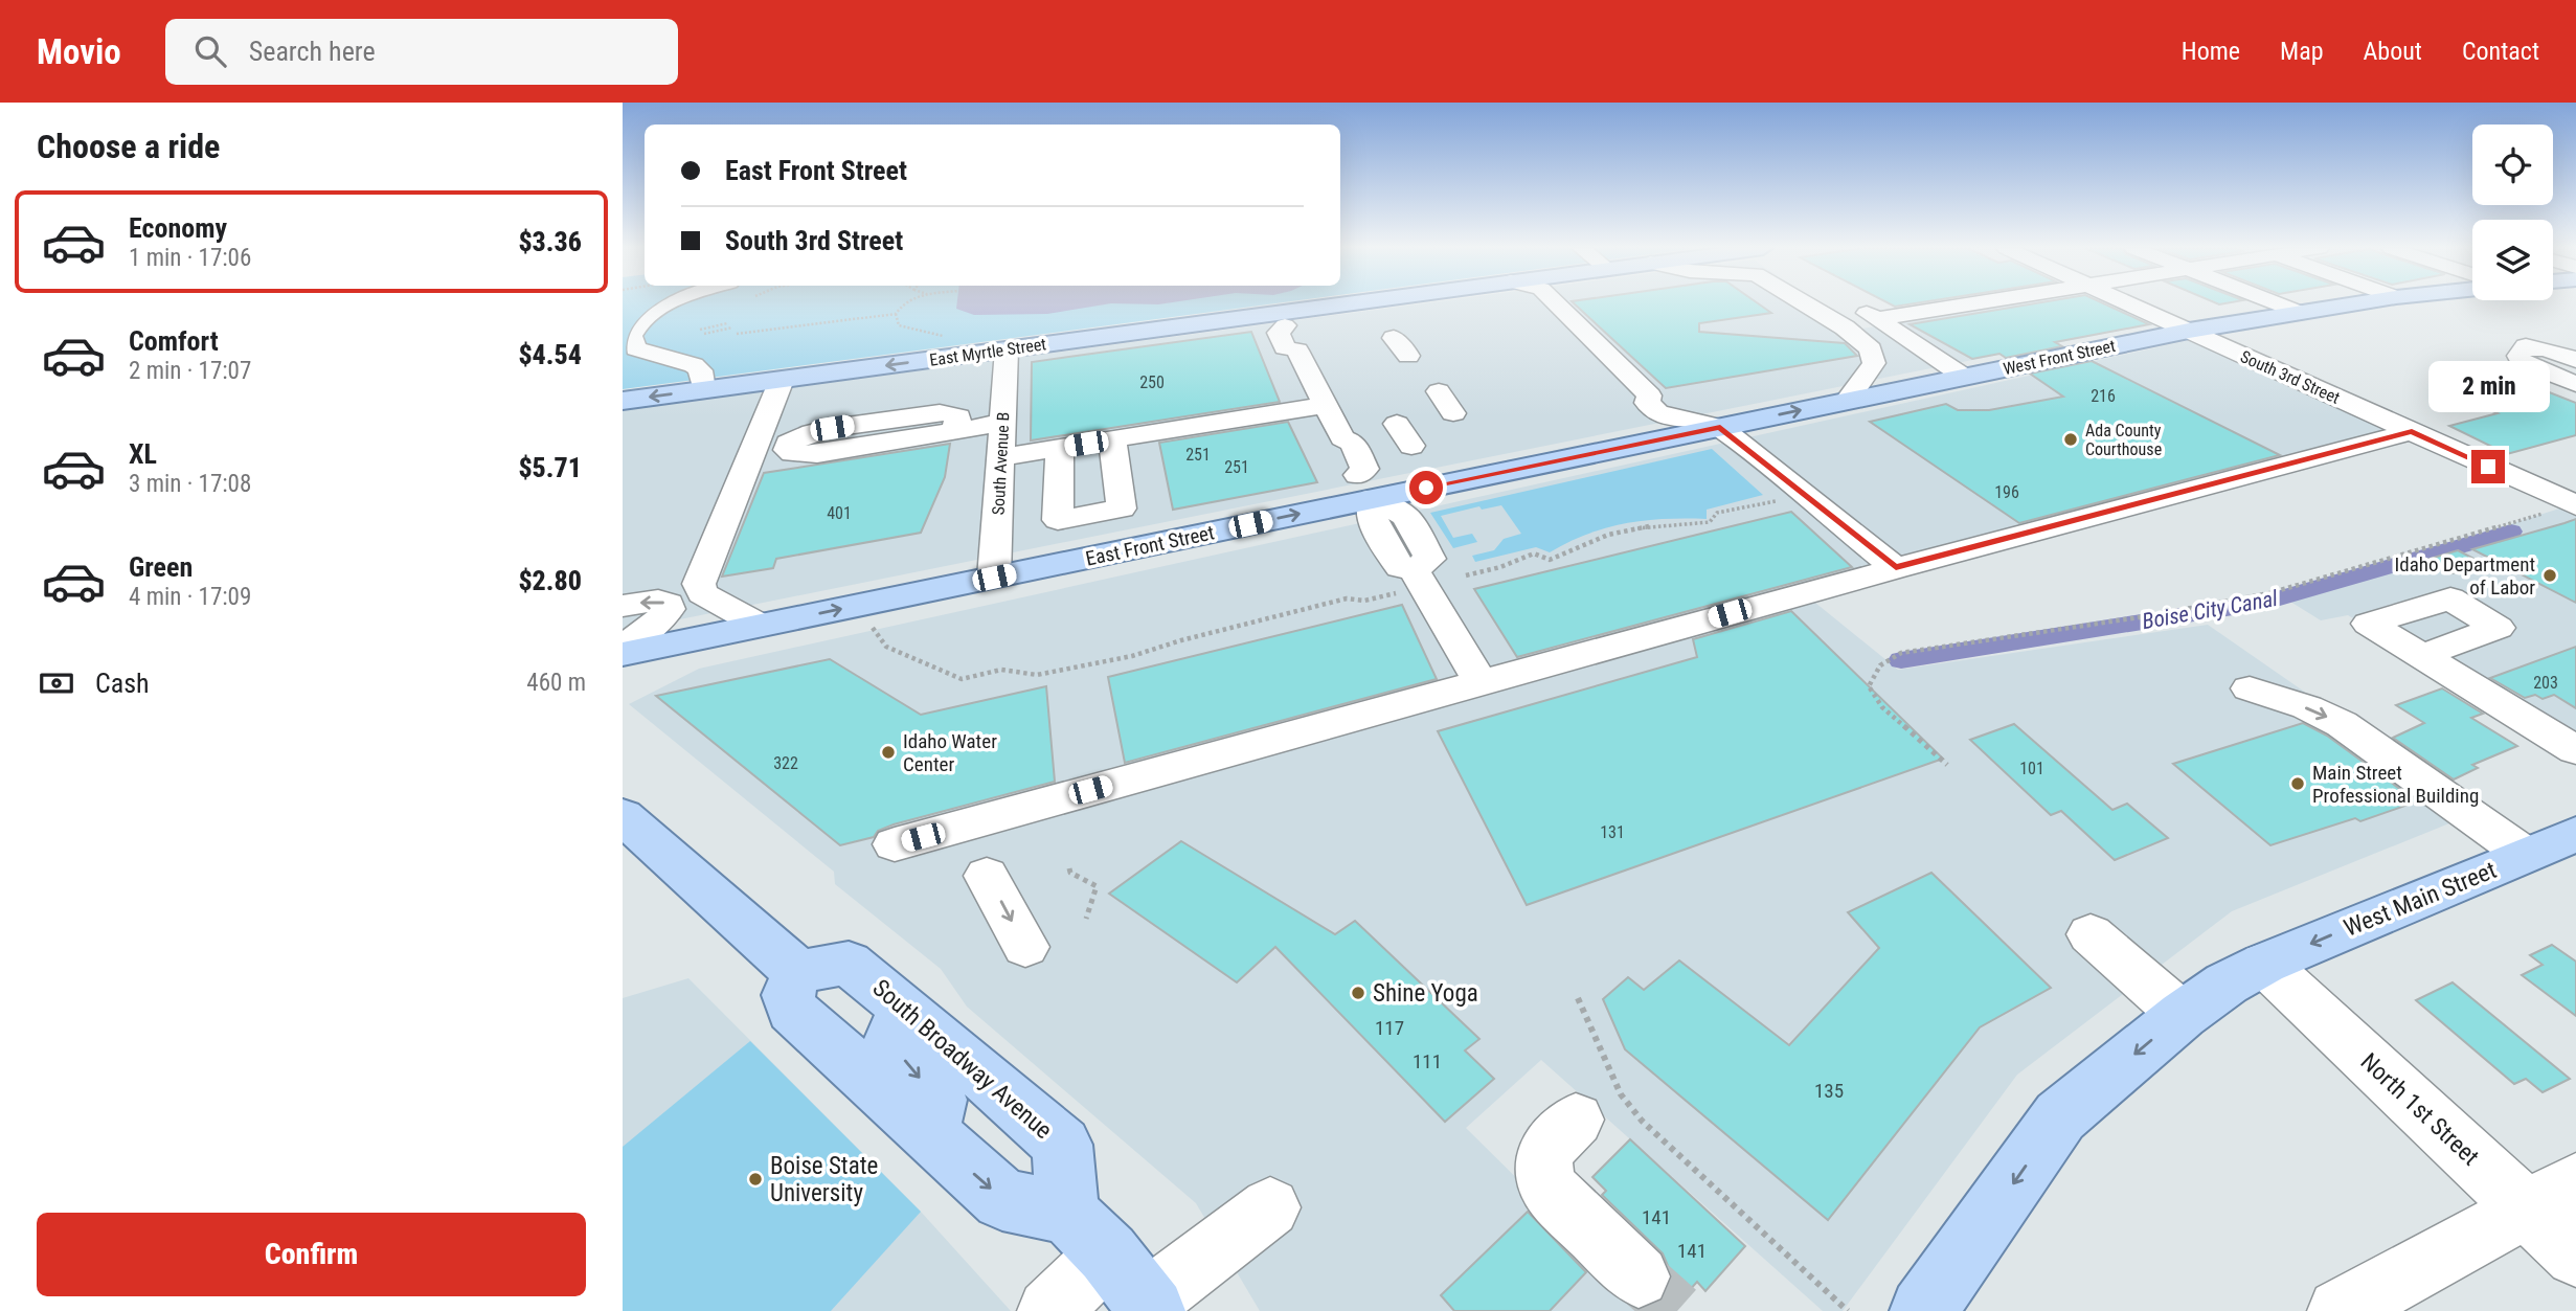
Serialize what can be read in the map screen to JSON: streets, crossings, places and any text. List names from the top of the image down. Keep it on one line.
{"streets":{"main road":["East Myrtle Street","West Front Street","East Front Street","West Main Street","South Broadway Avenue"],"street":["South 3rd Street","South Avenue B","North 1st Street"]},"crossings":[["East Myrtle Street","South Avenue B"],["West Front Street","South 3rd Street"],["West Front Street","East Front Street"],["South Avenue B","East Front Street"],["West Main Street","North 1st Street"]],"one_way":["East Myrtle Street","East Front Street","West Main Street"],"water":["Boise City Canal"],"places":["Ada County Courthouse","Idaho Department of Labor","Idaho Water Center","Main Street Professional Building","Shine Yoga","Boise State University"],"house_numbers":["250","216","251","251","196","401","203","322","101","131","117","111","135","141","141"],"page":{"header":"Movio","search":"Search here","nav":["Home","Map","About","Contact"],"heading":"Choose a ride","banner":["East Front Street","South 3rd Street"],"list":[{"name":"Economy","note":"1 min · 17:06","value":"$3.36"},{"name":"Comfort","note":"2 min · 17:07","value":"$4.54"},{"name":"XL","note":"3 min · 17:08","value":"$5.71"},{"name":"Green","note":"4 min · 17:09","value":"$2.80"}],"bubble":"2 min","pay":["Cash","460 m"],"buttons":"Confirm"}}
